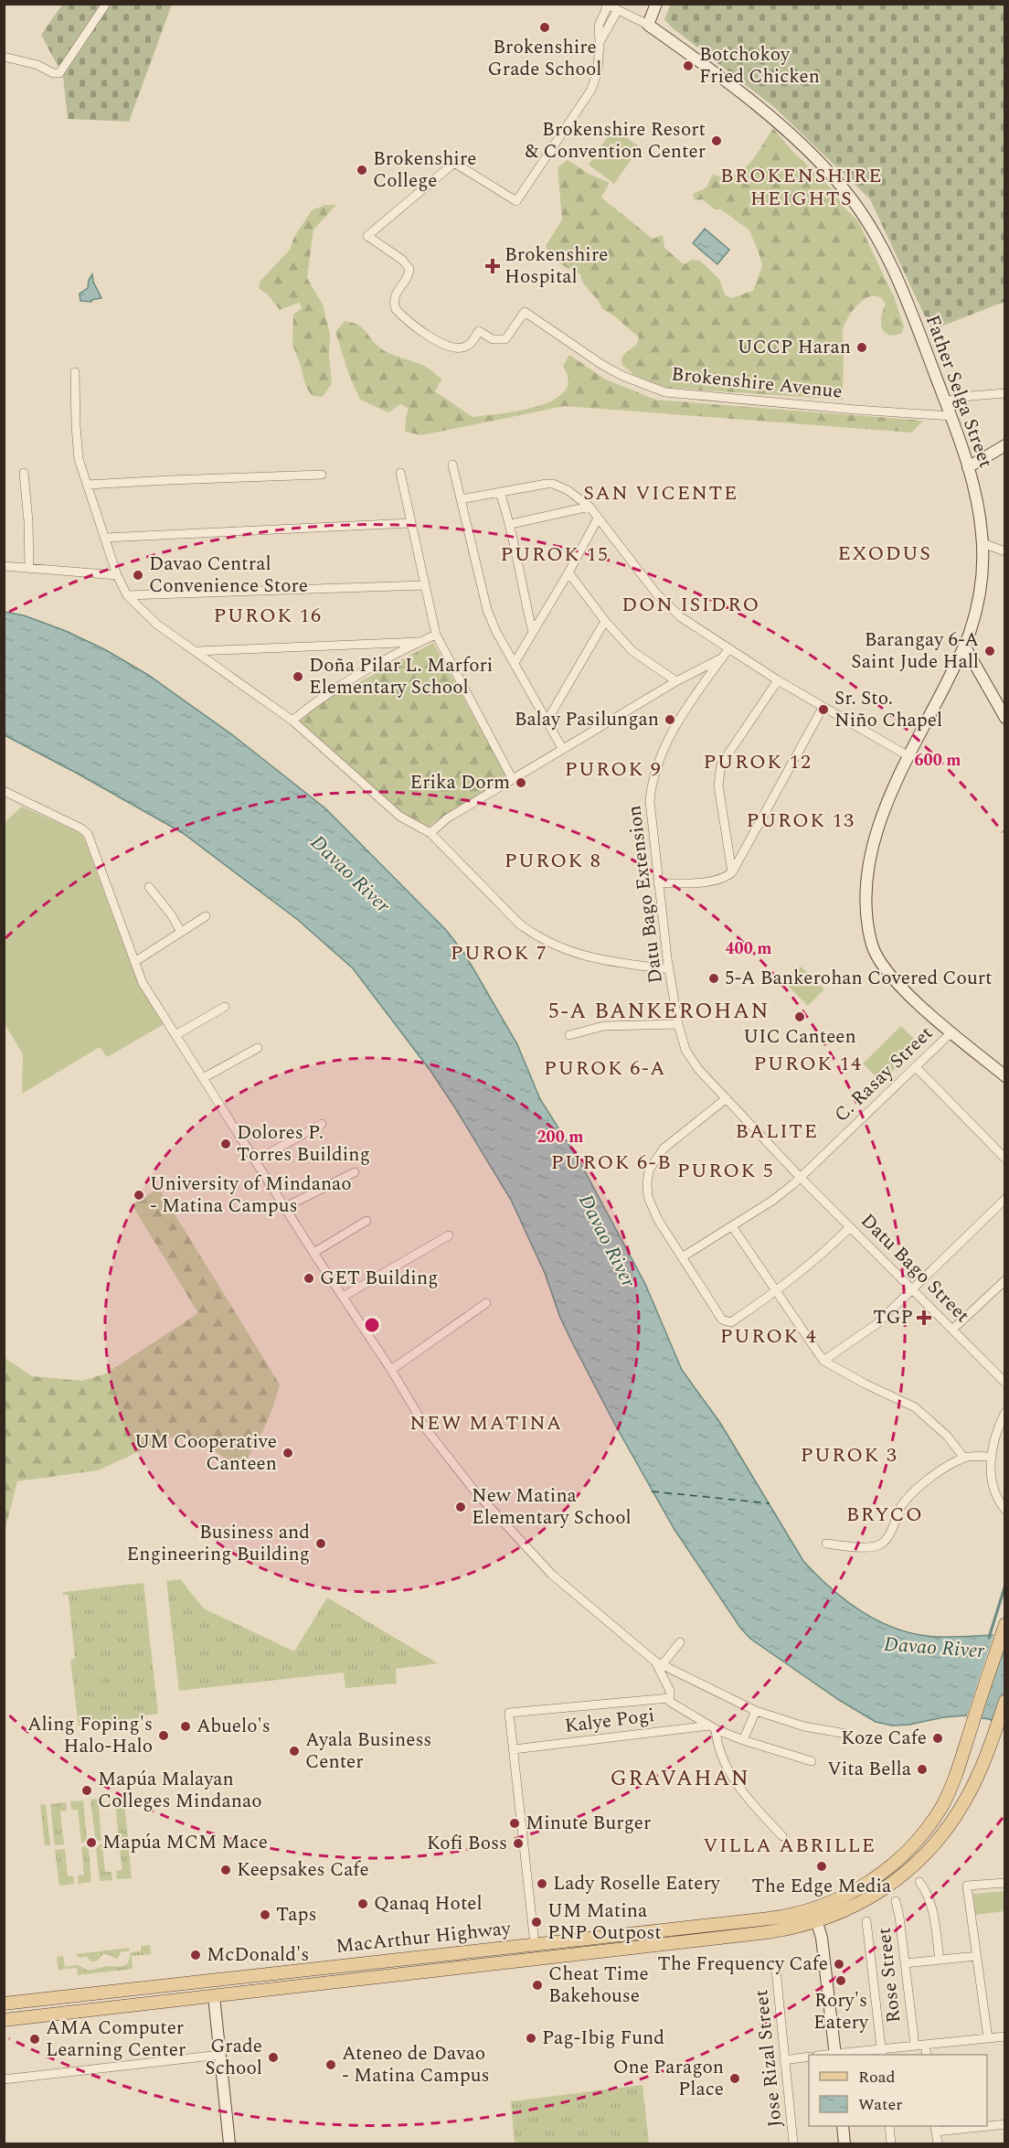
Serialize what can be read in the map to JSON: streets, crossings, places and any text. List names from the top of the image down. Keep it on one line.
{"streets":{"main road":["Father Selga Street","MacArthur Highway"],"street":["Brokenshire Avenue","Datu Bago Extension","C. Rasay Street","Datu Bago Street","Kalye Pogi","Rose Street","Jose Rizal Street"]},"crossings":[["Brokenshire Avenue","Father Selga Street"],["Father Selga Street","C. Rasay Street"],["Datu Bago Extension","C. Rasay Street"],["Datu Bago Extension","Datu Bago Street"],["C. Rasay Street","Datu Bago Street"]],"districts":["BROKENSHIRE HEIGHTS","SAN VICENTE","EXODUS","PUROK 15","DON ISIDRO","PUROK 16","PUROK 12","PUROK 9","PUROK 13","PUROK 8","PUROK 7","5-A BANKEROHAN","PUROK 14","PUROK 6-A","BALITE","PUROK 6-B","PUROK 5","PUROK 4","NEW MATINA","PUROK 3","BRYCO","GRAVAHAN","VILLA ABRILLE"],"water":["Davao River"],"places":{"other":["Brokenshire Grade School","Botchokoy Fried Chicken","Brokenshire Resort & Convention Center","Brokenshire College","UCCP Haran","Davao Central Convenience Store","Barangay 6-A Saint Jude Hall","Doña Pilar L. Marfori Elementary School","Sr. Sto. Niño Chapel","Balay Pasilungan","Erika Dorm","5-A Bankerohan Covered Court","UIC Canteen","Dolores P. Torres Building","University of Mindanao - Matina Campus","GET Building","UM Cooperative Canteen","New Matina Elementary School","Business and Engineering Building","Abuelo's","Aling Foping's Halo-Halo","Koze Cafe","Ayala Business Center","Vita Bella","Mapúa Malayan Colleges Mindanao","Minute Burger","Mapúa MCM Mace","Kofi Boss","The Edge Media","Keepsakes Cafe","Lady Roselle Eatery","Qanaq Hotel","Taps","UM Matina PNP Outpost","McDonald's","The Frequency Cafe","Rory's Eatery","Cheat Time Bakehouse","Pag-Ibig Fund","AMA Computer Learning Center","Grade School","Ateneo de Davao - Matina Campus","One Paragon Place"],"health":["Brokenshire Hospital","TGP"]},"legend":["Road","Water"],"rings":["600 m","400 m","200 m"]}
